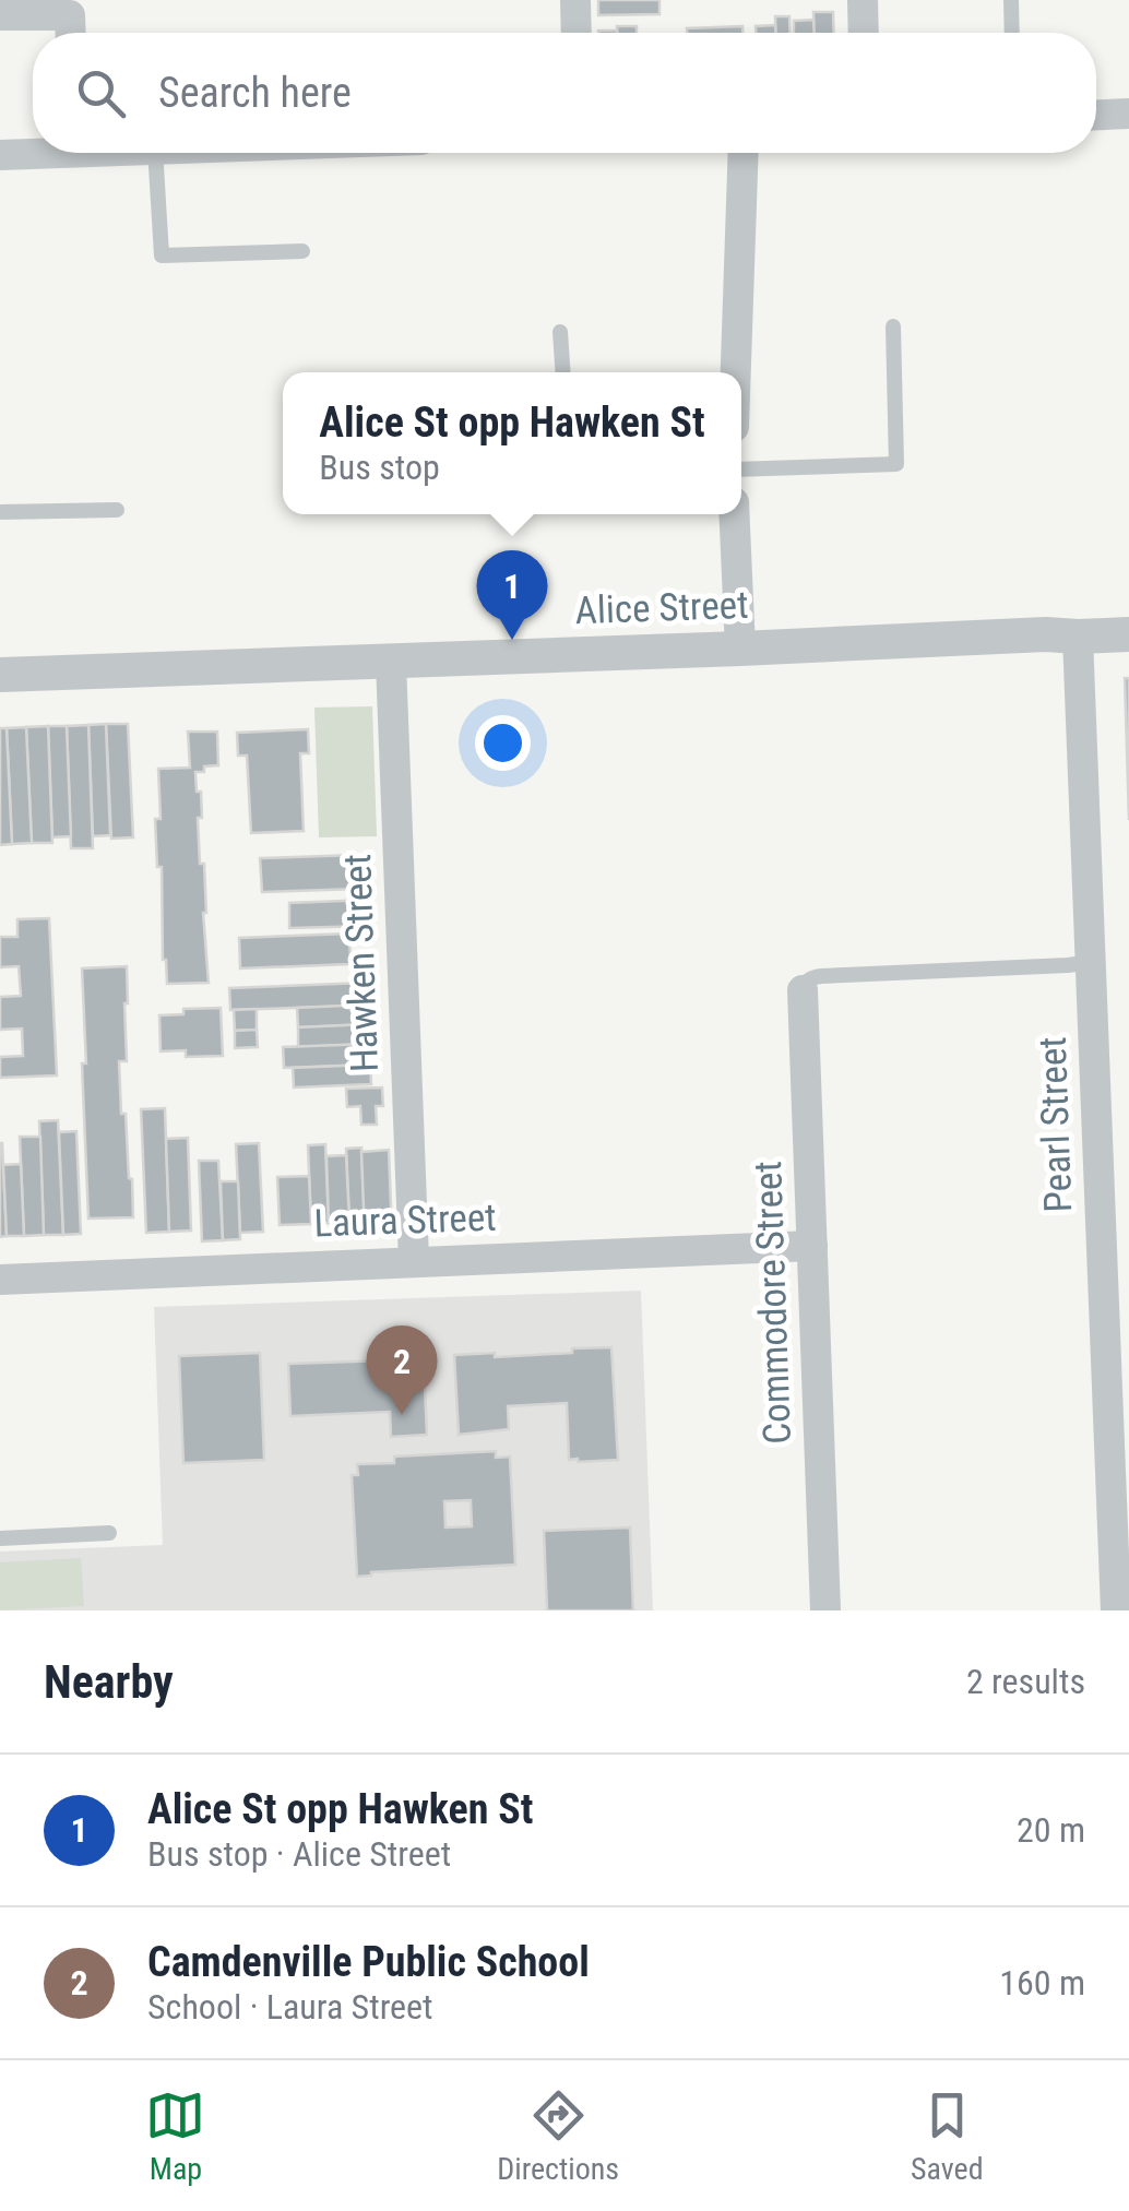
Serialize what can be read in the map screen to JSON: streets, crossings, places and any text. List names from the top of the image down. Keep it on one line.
{"streets":{"street":["Alice Street","Hawken Street","Pearl Street","Laura Street","Commodore Street"]},"crossings":[["Alice Street","Hawken Street"],["Alice Street","Pearl Street"],["Hawken Street","Laura Street"],["Laura Street","Commodore Street"]],"page":{"search":"Search here","popup":["Alice St opp Hawken St","Bus stop"],"pins":["1","2"],"heading":["Nearby","2 results"],"list":[{"mark":"1","name":"Alice St opp Hawken St","note":"Bus stop · Alice Street","value":"20 m"},{"mark":"2","name":"Camdenville Public School","note":"School · Laura Street","value":"160 m"}],"nav":["Map","Directions","Saved"]}}
